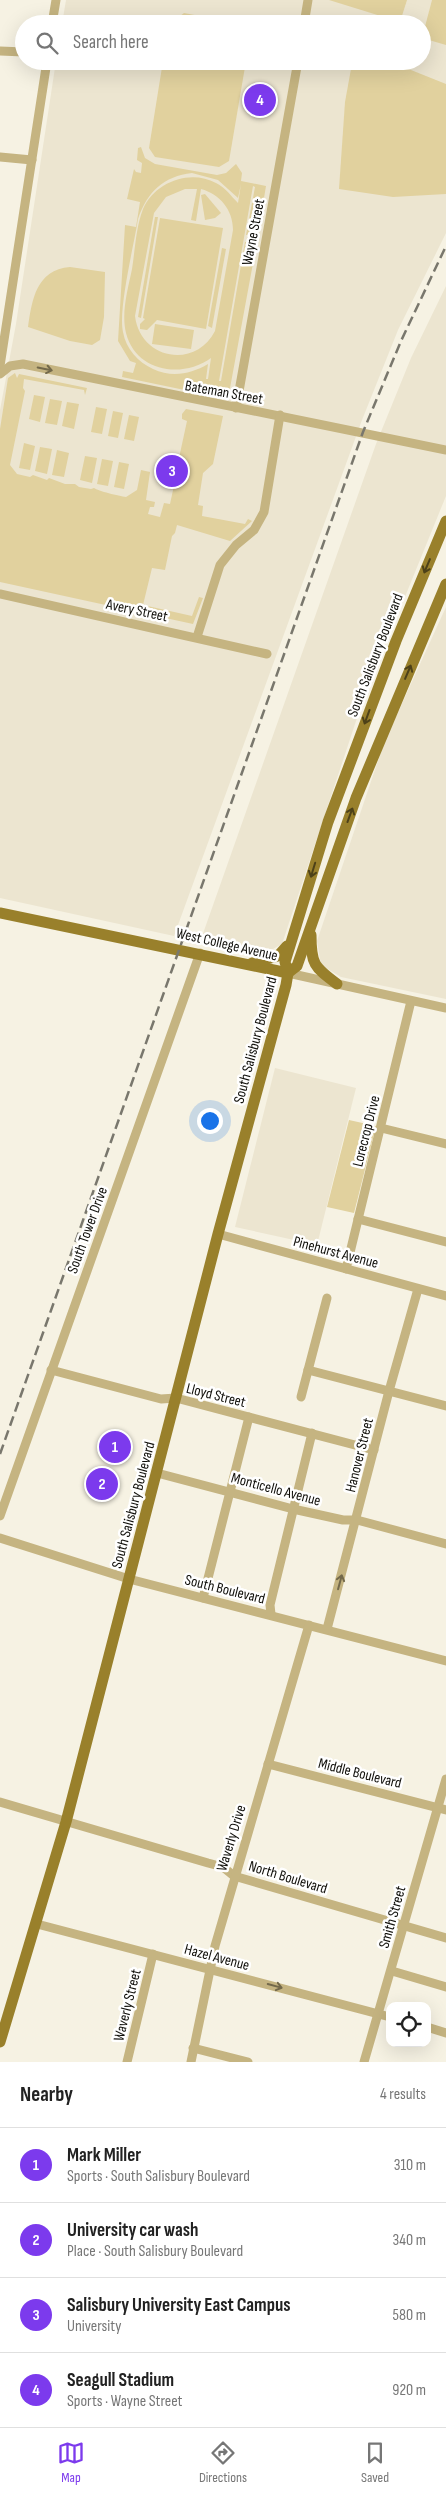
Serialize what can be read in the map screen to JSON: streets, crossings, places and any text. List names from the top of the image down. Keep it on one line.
{"streets":{"main road":["South Salisbury Boulevard","West College Avenue"],"street":["Wayne Street","Bateman Street","Avery Street","Lorecrop Drive","South Tower Drive","Pinehurst Avenue","Lloyd Street","Hanover Street","Monticello Avenue","South Boulevard","Middle Boulevard","Waverly Drive","North Boulevard","Smith Street","Hazel Avenue","Waverly Street"]},"crossings":[["Wayne Street","Bateman Street"],["South Salisbury Boulevard","West College Avenue"],["South Salisbury Boulevard","Pinehurst Avenue"],["South Salisbury Boulevard","Lloyd Street"],["South Salisbury Boulevard","Monticello Avenue"],["South Salisbury Boulevard","South Boulevard"],["South Salisbury Boulevard","North Boulevard"],["South Salisbury Boulevard","Hazel Avenue"],["West College Avenue","Lorecrop Drive"],["West College Avenue","South Tower Drive"],["Lorecrop Drive","Pinehurst Avenue"],["South Tower Drive","Lloyd Street"],["Pinehurst Avenue","Hanover Street"],["Lloyd Street","Hanover Street"],["Hanover Street","Monticello Avenue"],["Hanover Street","South Boulevard"],["South Boulevard","Waverly Drive"],["Middle Boulevard","Waverly Drive"],["Middle Boulevard","Smith Street"],["Waverly Drive","North Boulevard"],["Waverly Drive","Hazel Avenue"],["North Boulevard","Smith Street"],["Smith Street","Hazel Avenue"],["Hazel Avenue","Waverly Street"]],"one_way":["Bateman Street","Hazel Avenue"],"page":{"search":"Search here","pins":["4","3","1","2"],"heading":["Nearby","4 results"],"list":[{"mark":"1","name":"Mark Miller","note":"Sports · South Salisbury Boulevard","value":"310 m"},{"mark":"2","name":"University car wash","note":"Place · South Salisbury Boulevard","value":"340 m"},{"mark":"3","name":"Salisbury University East Campus","note":"University","value":"580 m"},{"mark":"4","name":"Seagull Stadium","note":"Sports · Wayne Street","value":"920 m"}],"nav":["Map","Directions","Saved"]}}
